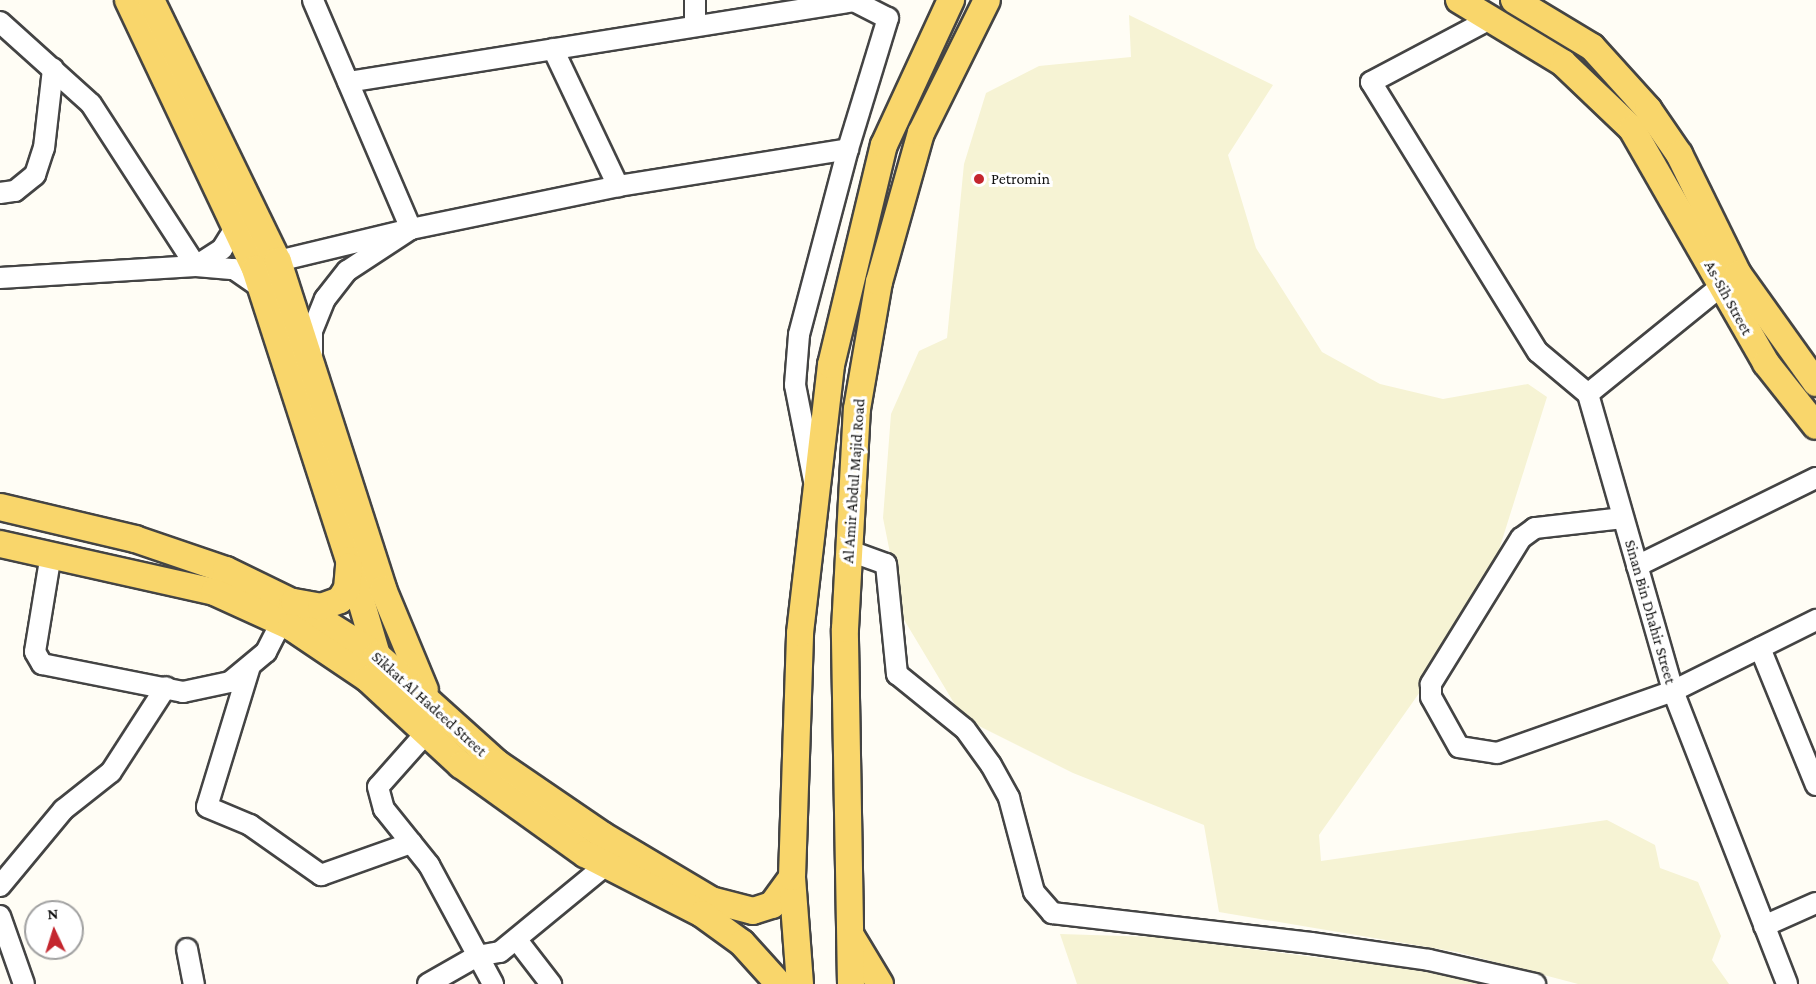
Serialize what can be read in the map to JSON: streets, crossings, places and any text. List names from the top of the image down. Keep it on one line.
{"streets":{"main road":["As-Sih Street","Al Amir Abdul Majid Road","Sikkat Al Hadeed Street"],"street":["Sinan Bin Dhahir Street"]},"crossings":[["Al Amir Abdul Majid Road","Sikkat Al Hadeed Street"]],"places":["Petromin"],"north":"top"}
